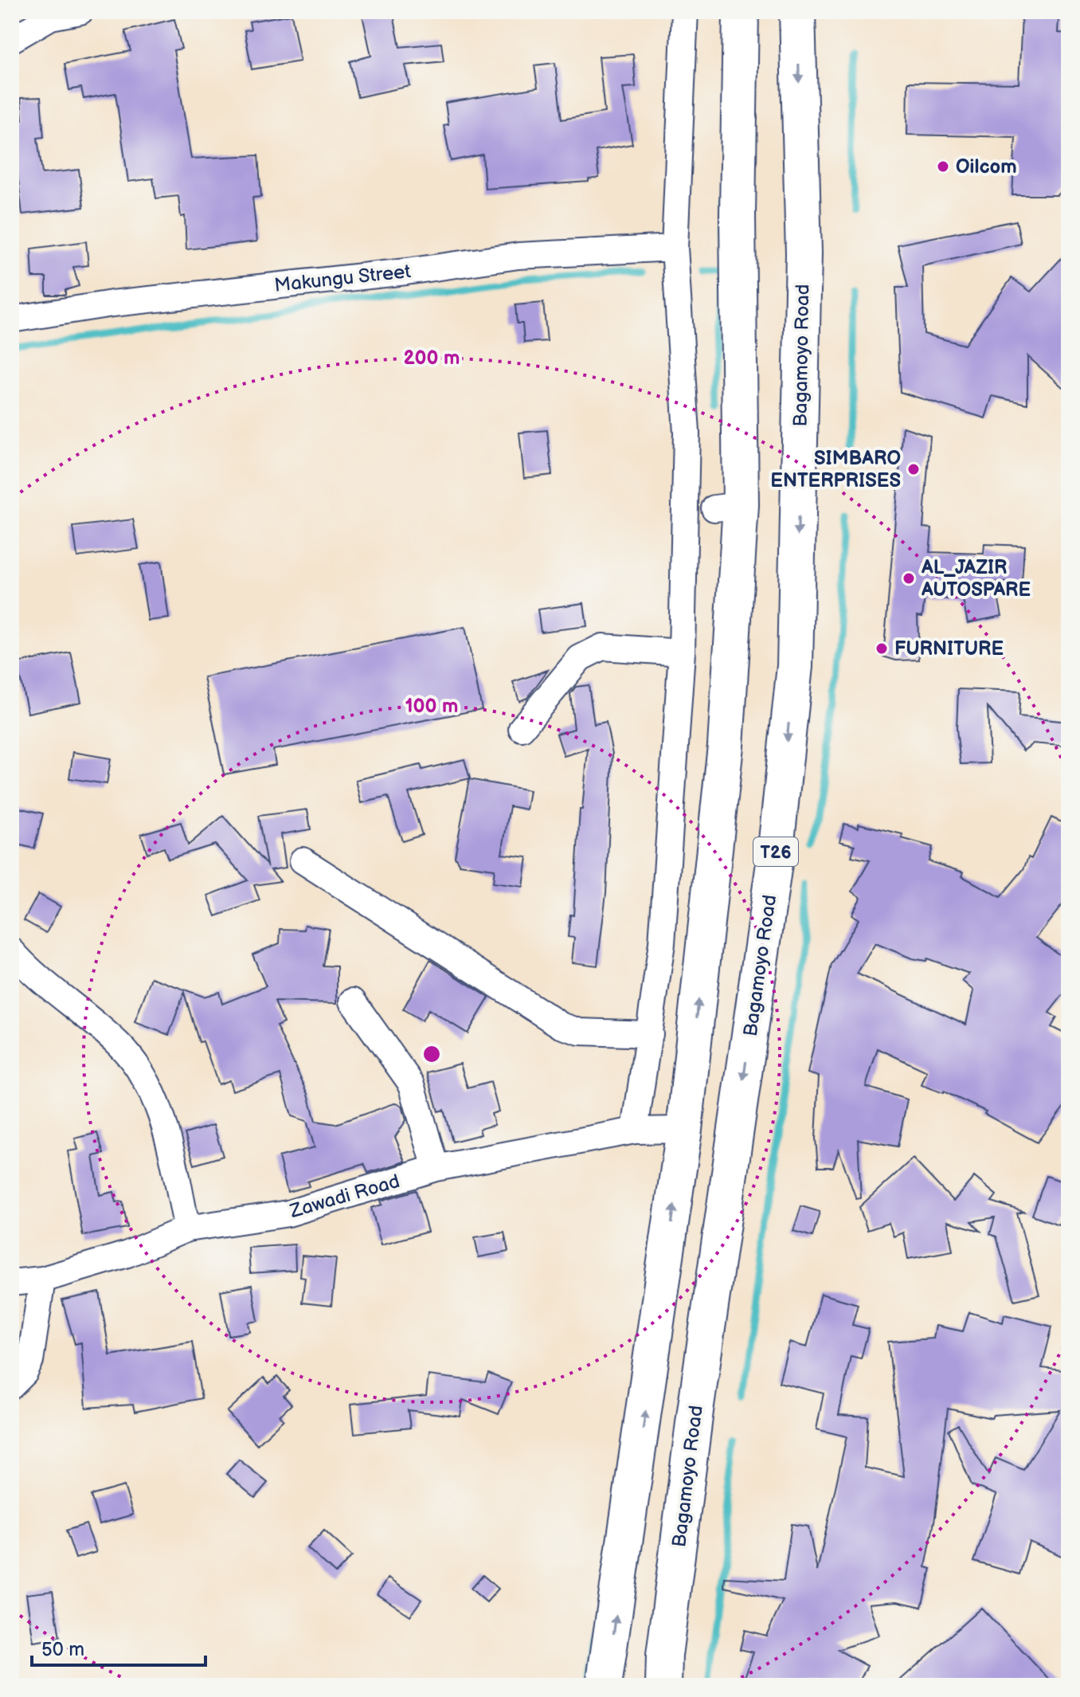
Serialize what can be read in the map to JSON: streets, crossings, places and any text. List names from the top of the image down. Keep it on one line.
{"streets":{"highway":["Bagamoyo Road","T26"],"street":["Makungu Street","Zawadi Road"]},"places":["Oilcom","SIMBARO ENTERPRISES","AL_JAZIR AUTOSPARE","FURNITURE"],"scale_bar":"50 m","rings":["200 m","100 m"]}
